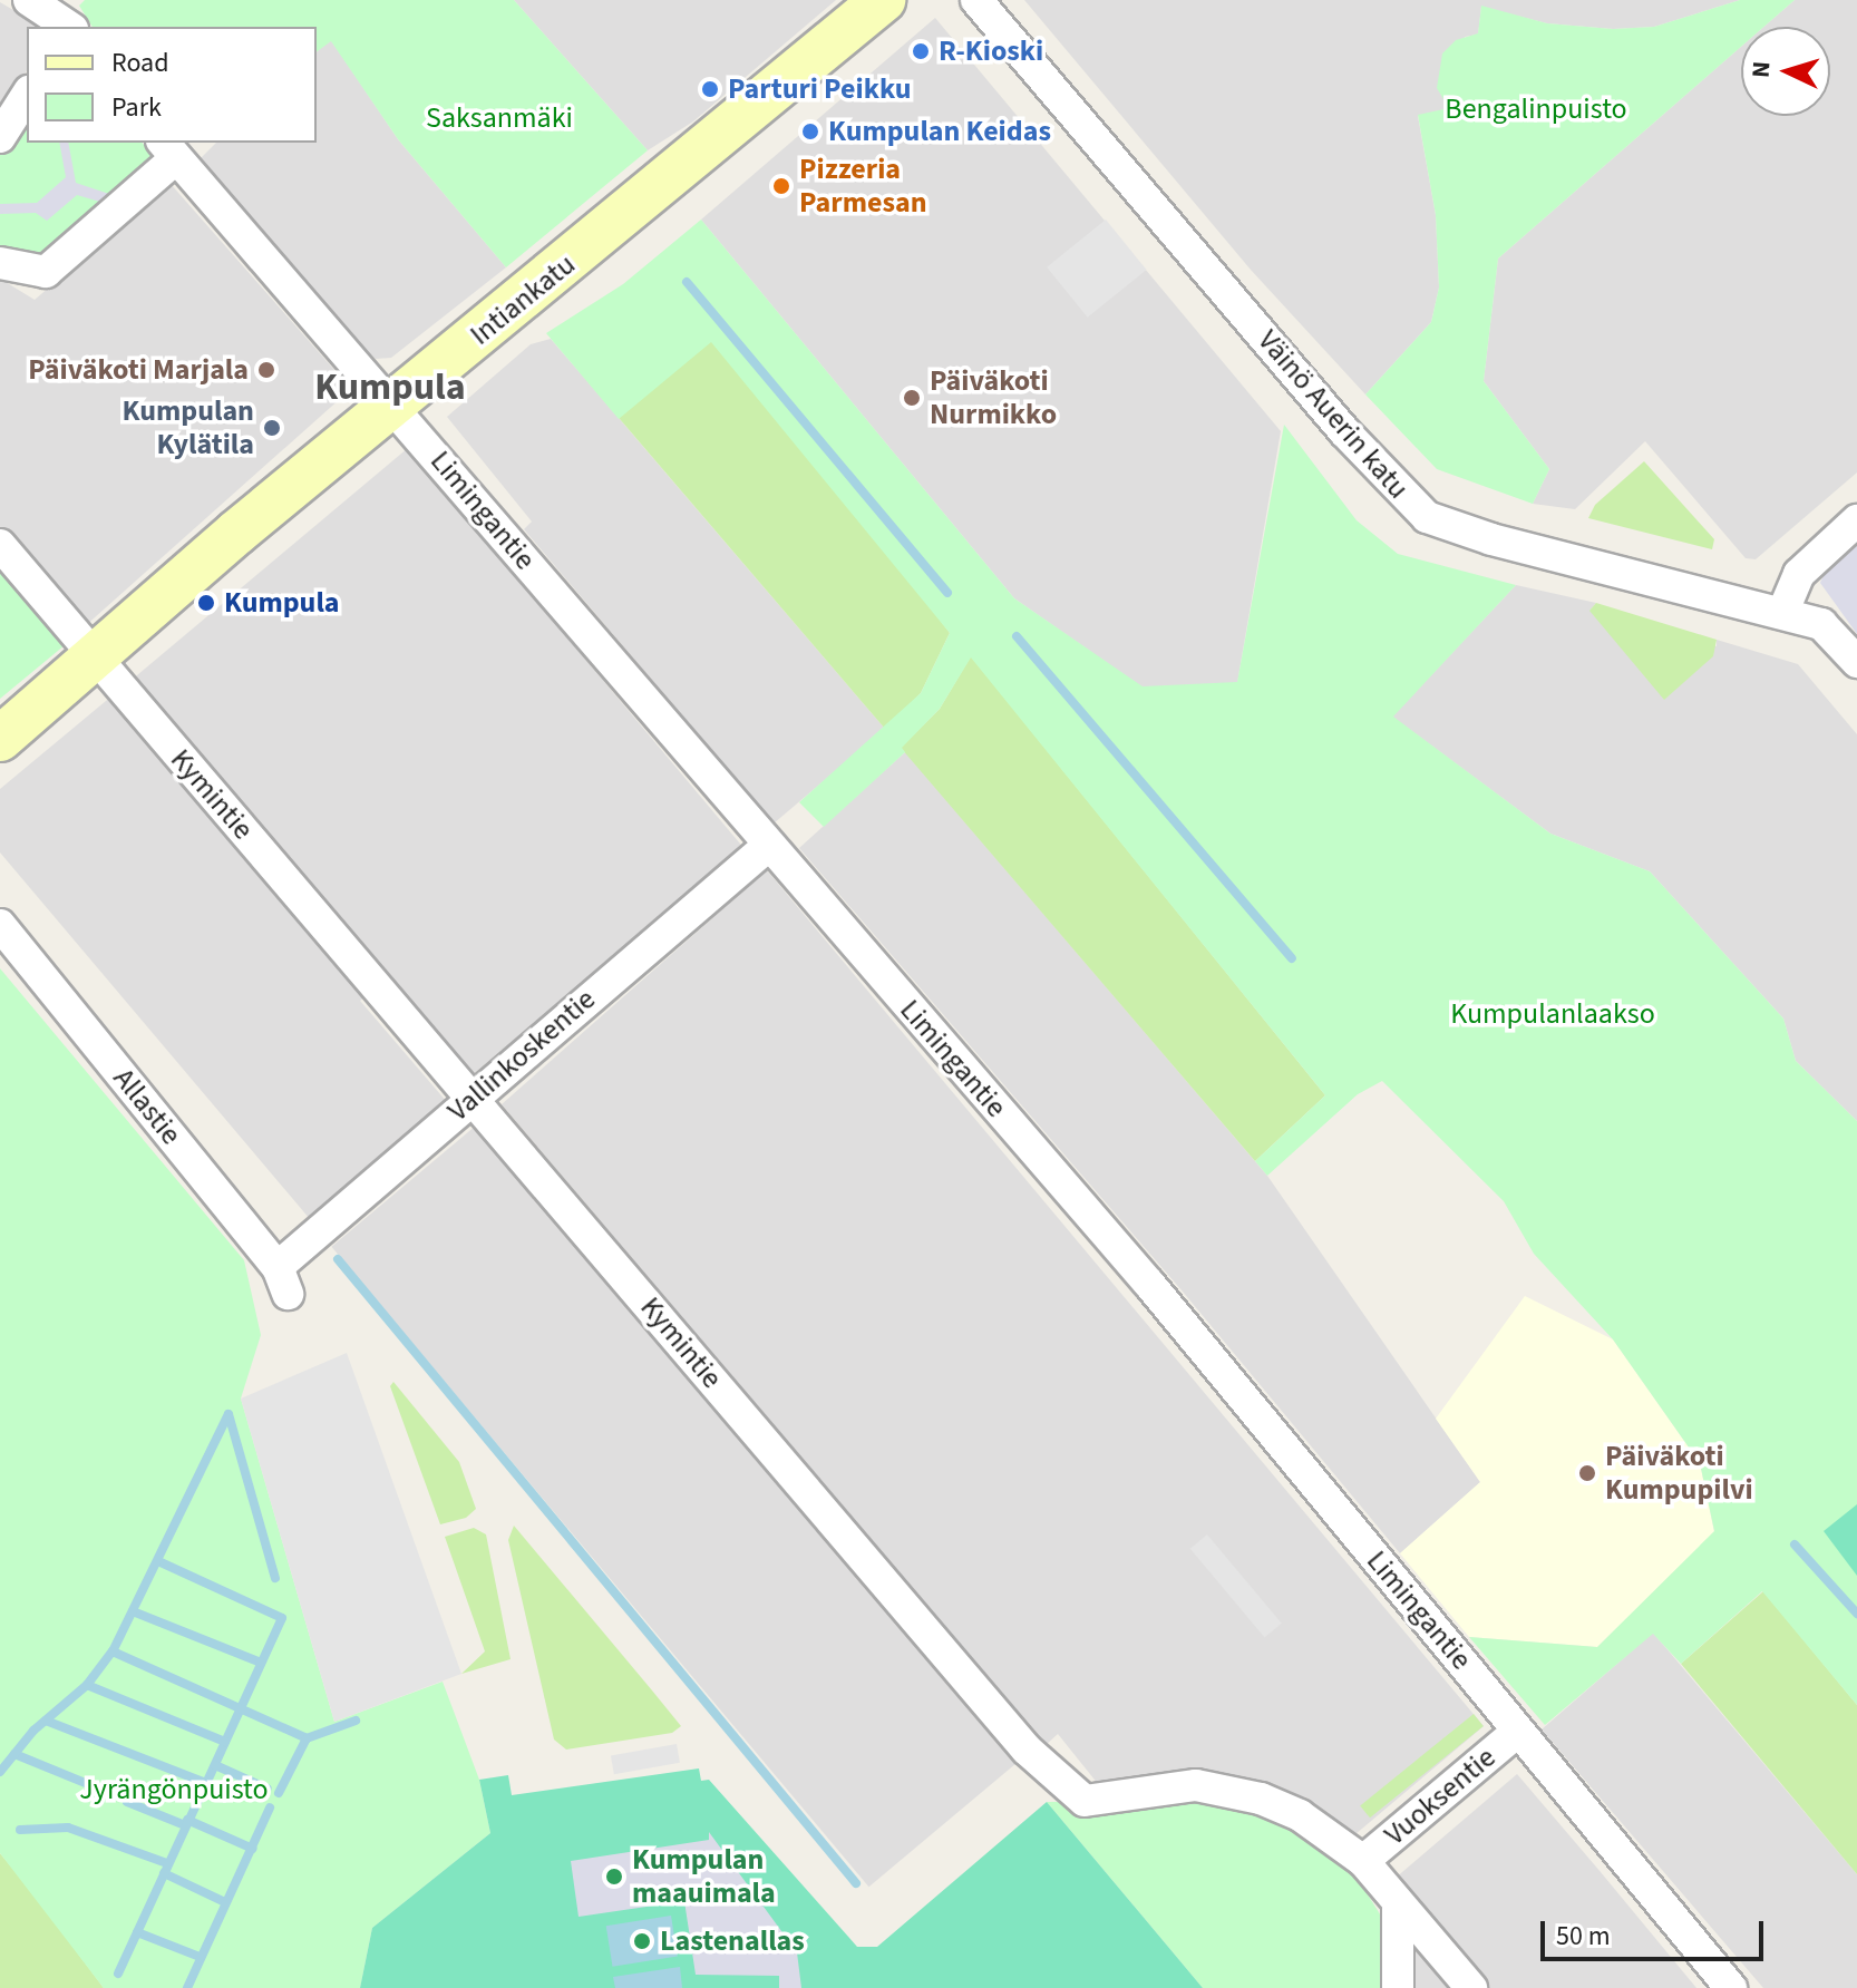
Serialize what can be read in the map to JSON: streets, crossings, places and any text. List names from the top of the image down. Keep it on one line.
{"streets":{"street":["Intiankatu","Väinö Auerin katu","Limingantie","Kymintie","Vallinkoskentie","Allastie","Vuoksentie"]},"crossings":[["Intiankatu","Limingantie"],["Intiankatu","Kymintie"],["Limingantie","Vallinkoskentie"],["Limingantie","Vuoksentie"],["Kymintie","Vallinkoskentie"],["Kymintie","Vuoksentie"],["Vallinkoskentie","Allastie"]],"districts":["Kumpula"],"parks":["Bengalinpuisto","Saksanmäki","Kumpulanlaakso","Jyrängönpuisto"],"places":["R-Kioski","Parturi Peikku","Kumpulan Keidas","Pizzeria Parmesan","Päiväkoti Marjala","Päiväkoti Nurmikko","Kumpulan Kylätila","Kumpula","Päiväkoti Kumpupilvi","Kumpulan maauimala","Lastenallas"],"legend":["Road","Park"],"scale_bar":"50 m","north":"left"}
